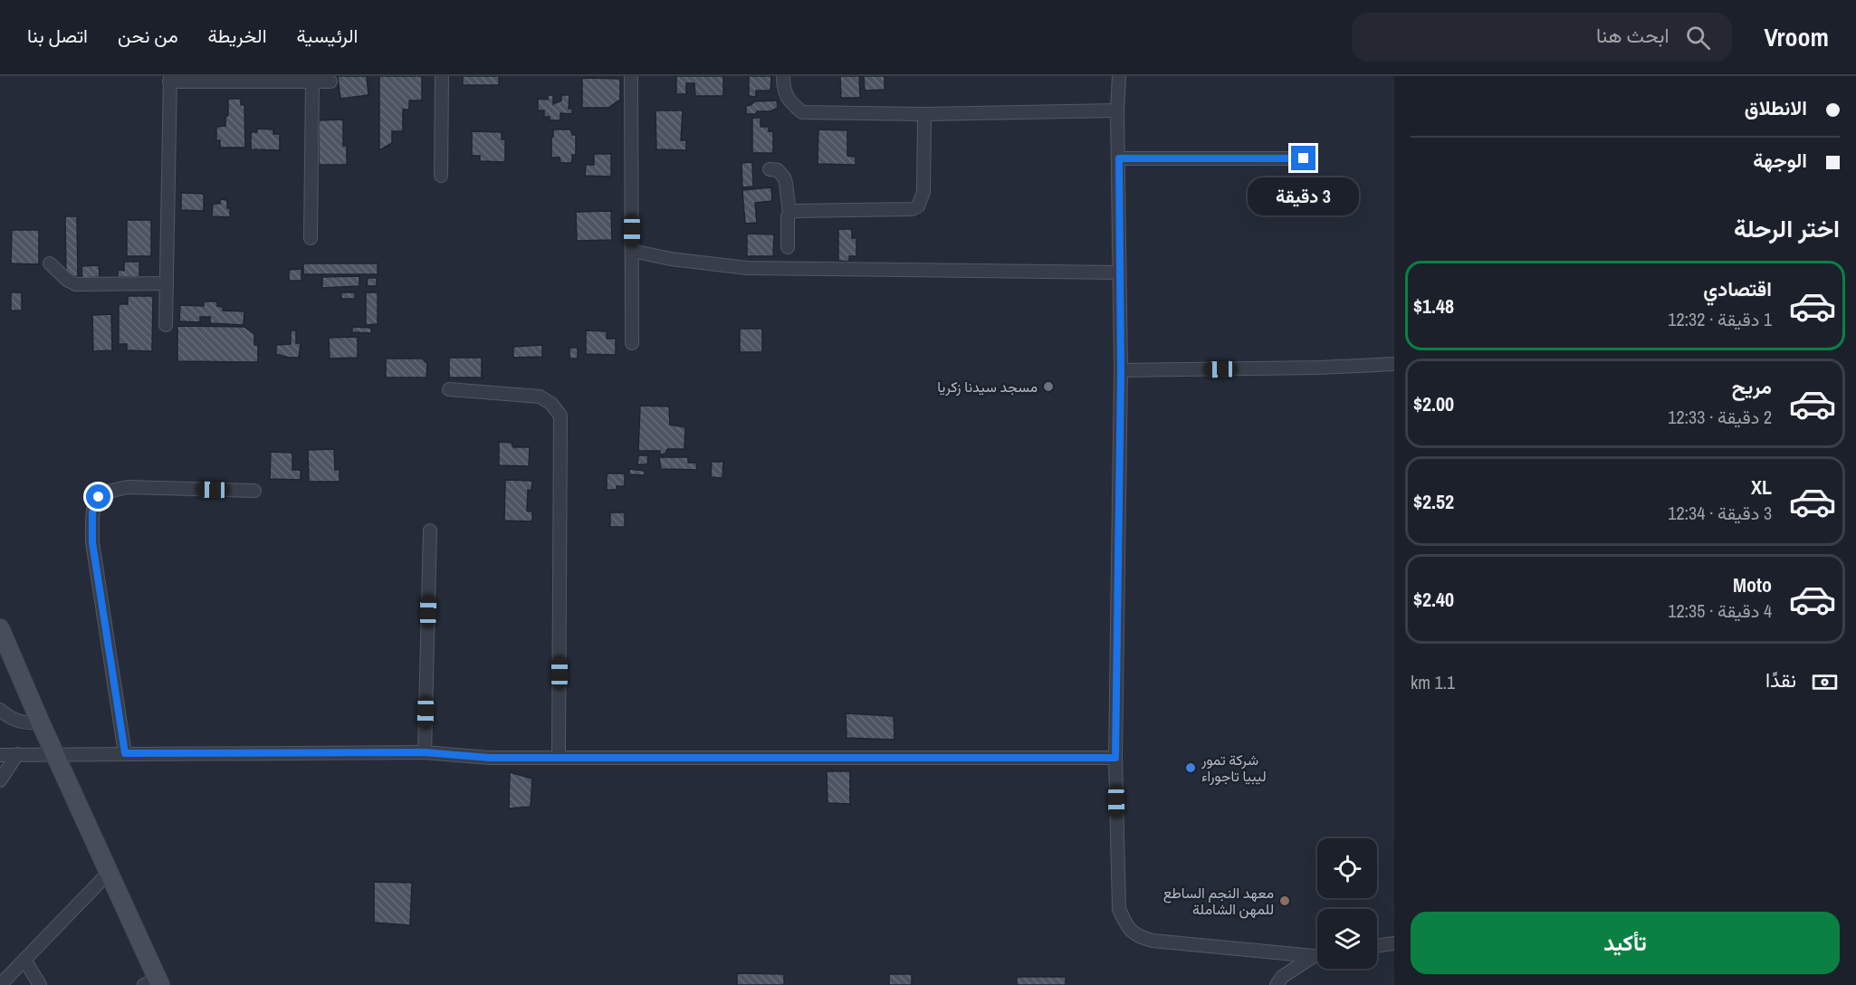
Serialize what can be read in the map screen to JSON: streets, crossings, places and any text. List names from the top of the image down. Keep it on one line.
{"places":["مسجد سيدنا زكريا","شركة تمور ليبيا تاجوراء","معهد النجم الساطع للمهن الشاملة"],"page":{"header":"Vroom","search":"ابحث هنا","nav":["الرئيسية","الخريطة","من نحن","اتصل بنا"],"banner":["الانطلاق","الوجهة"],"bubble":"3 دقيقة","heading":"اختر الرحلة","list":[{"name":"اقتصادي","note":"1 دقيقة · 12:32","value":"$1.48"},{"name":"مريح","note":"2 دقيقة · 12:33","value":"$2.00"},{"name":"XL","note":"3 دقيقة · 12:34","value":"$2.52"},{"name":"Moto","note":"4 دقيقة · 12:35","value":"$2.40"}],"pay":["نقدًا","1.1 km"],"buttons":"تأكيد"}}
